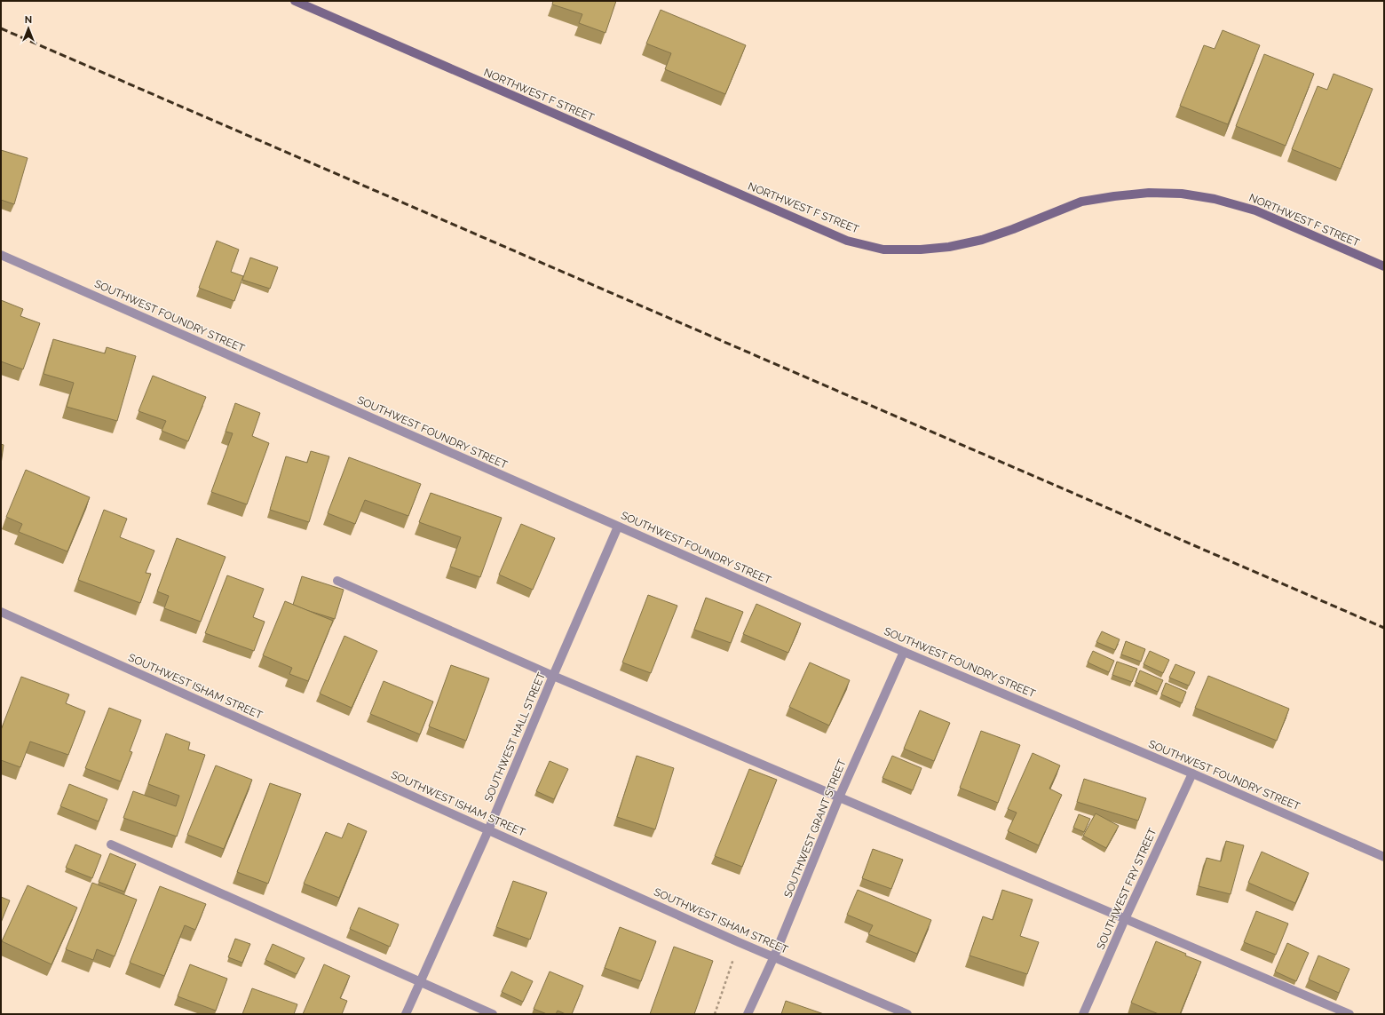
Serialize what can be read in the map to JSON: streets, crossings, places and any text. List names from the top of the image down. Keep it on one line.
{"streets":{"street":["NORTHWEST F STREET","SOUTHWEST FOUNDRY STREET","SOUTHWEST ISHAM STREET","SOUTHWEST HALL STREET","SOUTHWEST GRANT STREET","SOUTHWEST FRY STREET"]},"crossings":[["SOUTHWEST FOUNDRY STREET","SOUTHWEST HALL STREET"],["SOUTHWEST FOUNDRY STREET","SOUTHWEST GRANT STREET"],["SOUTHWEST FOUNDRY STREET","SOUTHWEST FRY STREET"],["SOUTHWEST ISHAM STREET","SOUTHWEST HALL STREET"],["SOUTHWEST ISHAM STREET","SOUTHWEST GRANT STREET"]],"north":"top"}
